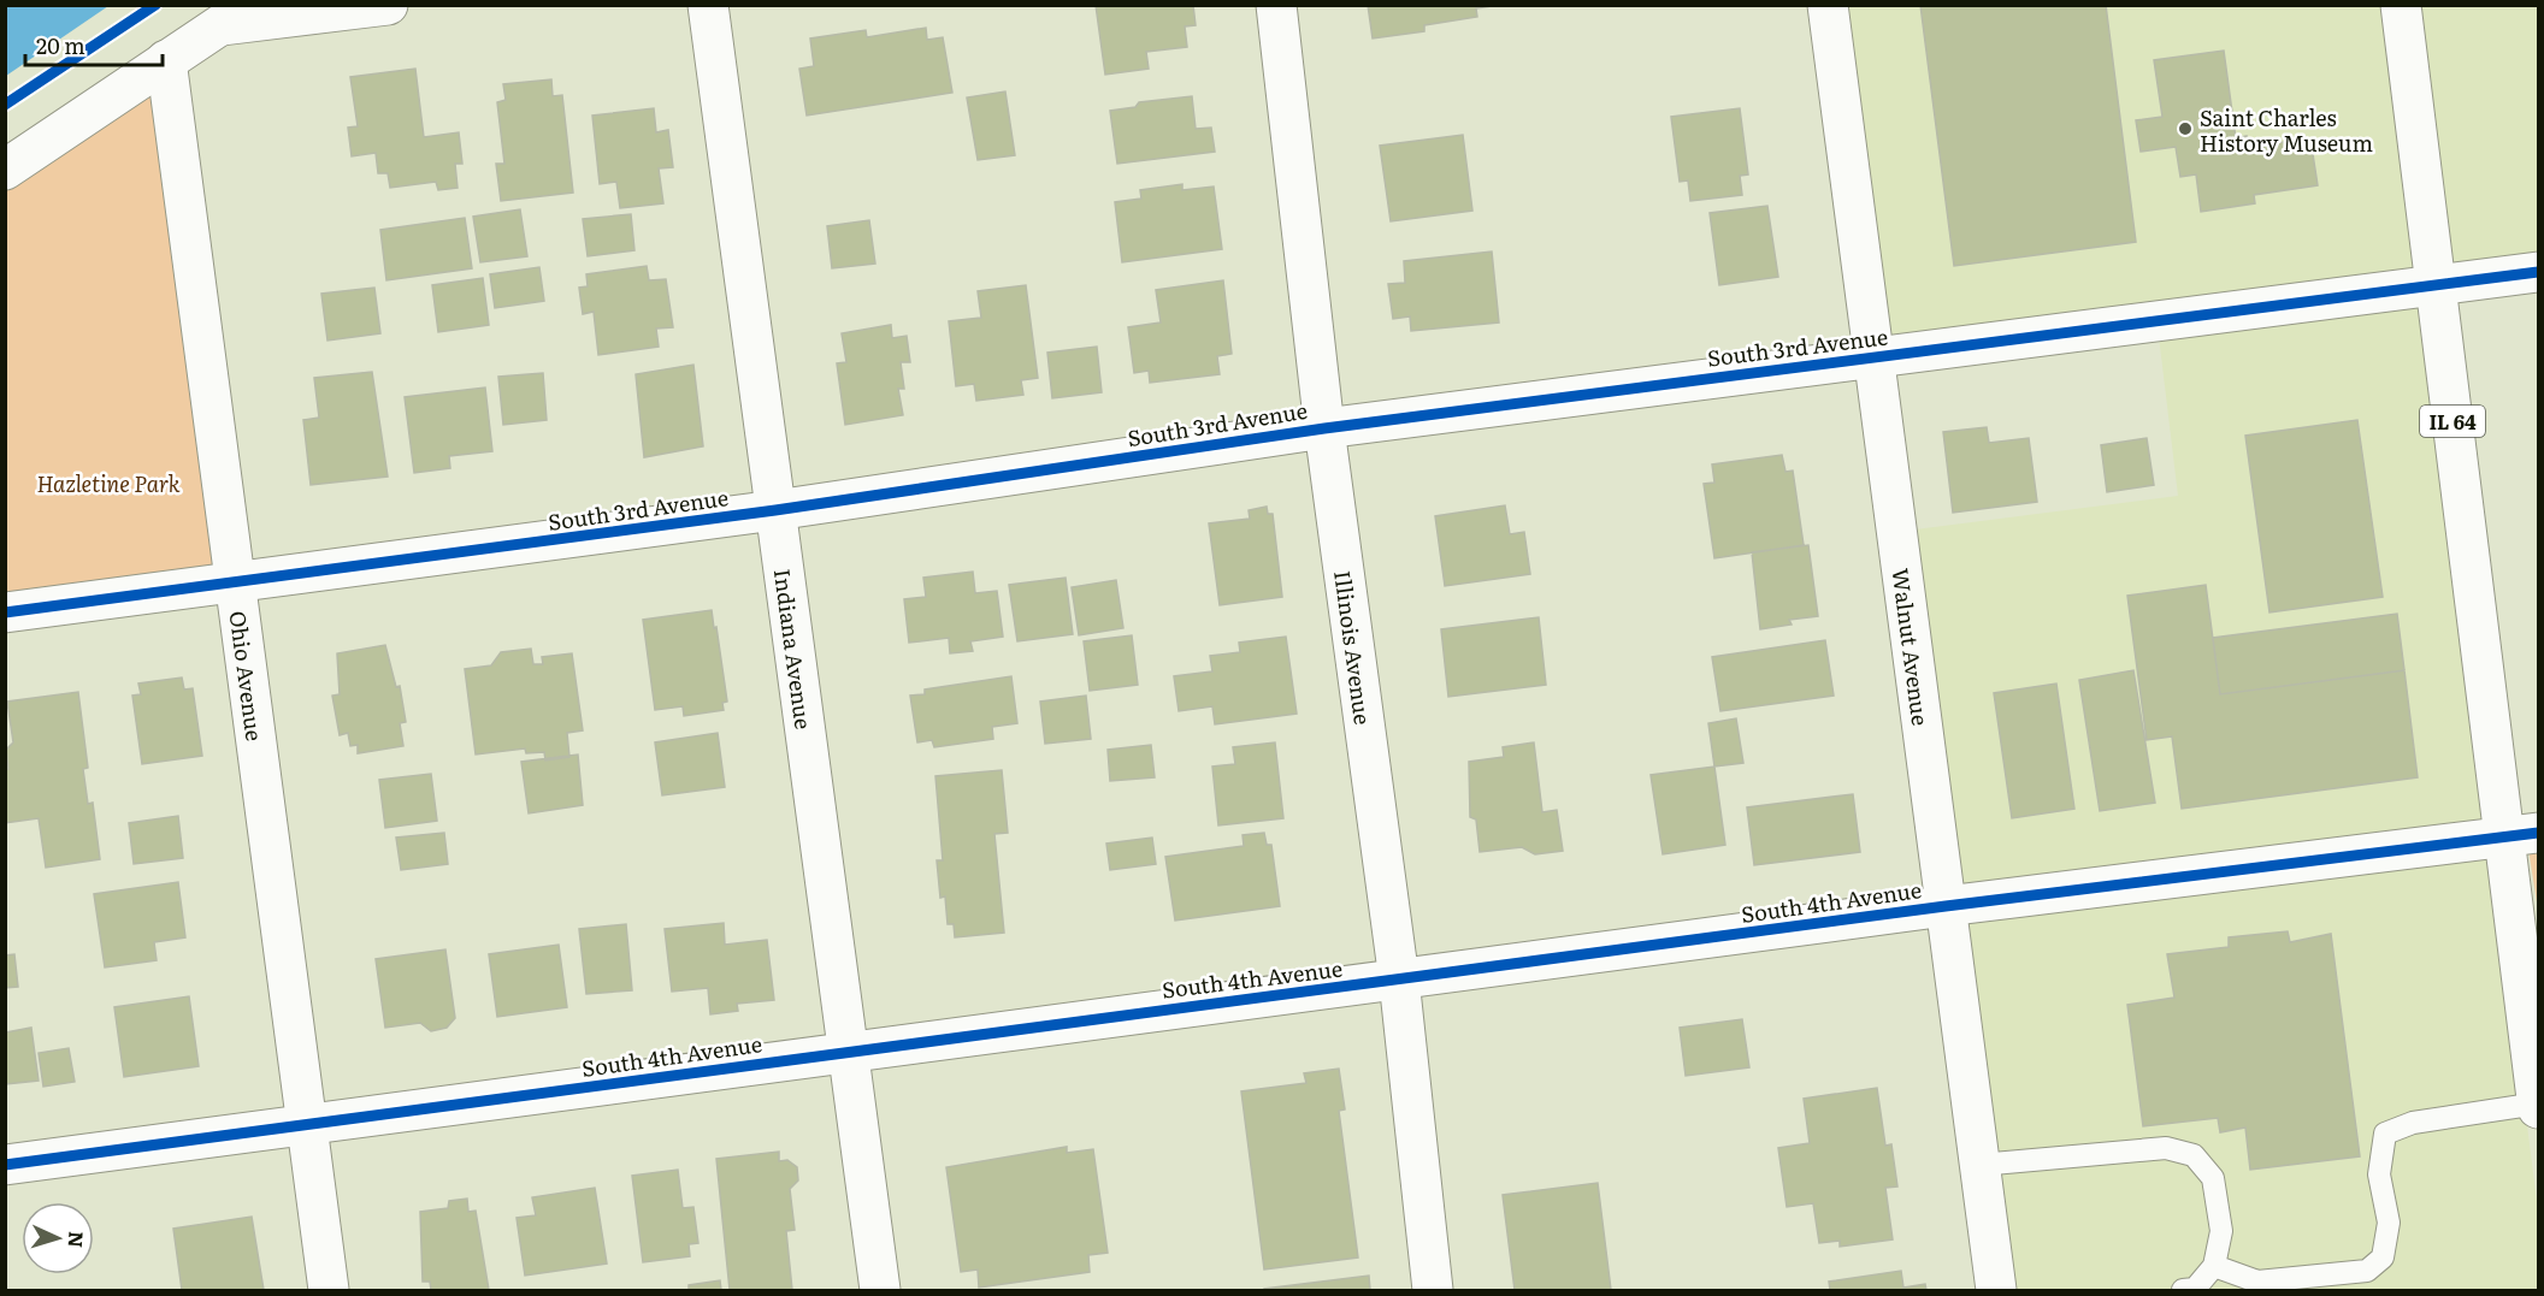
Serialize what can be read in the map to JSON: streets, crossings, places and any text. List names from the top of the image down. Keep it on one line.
{"streets":{"street":["South 3rd Avenue","IL 64","Indiana Avenue","Walnut Avenue","Illinois Avenue","Ohio Avenue","South 4th Avenue"]},"crossings":[["South 3rd Avenue","IL 64"],["South 3rd Avenue","Indiana Avenue"],["South 3rd Avenue","Walnut Avenue"],["South 3rd Avenue","Illinois Avenue"],["South 3rd Avenue","Ohio Avenue"],["IL 64","South 4th Avenue"],["Indiana Avenue","South 4th Avenue"],["Walnut Avenue","South 4th Avenue"],["Illinois Avenue","South 4th Avenue"],["Ohio Avenue","South 4th Avenue"]],"parks":["Hazletine Park"],"places":["Saint Charles History Museum"],"scale_bar":"20 m","north":"right"}
